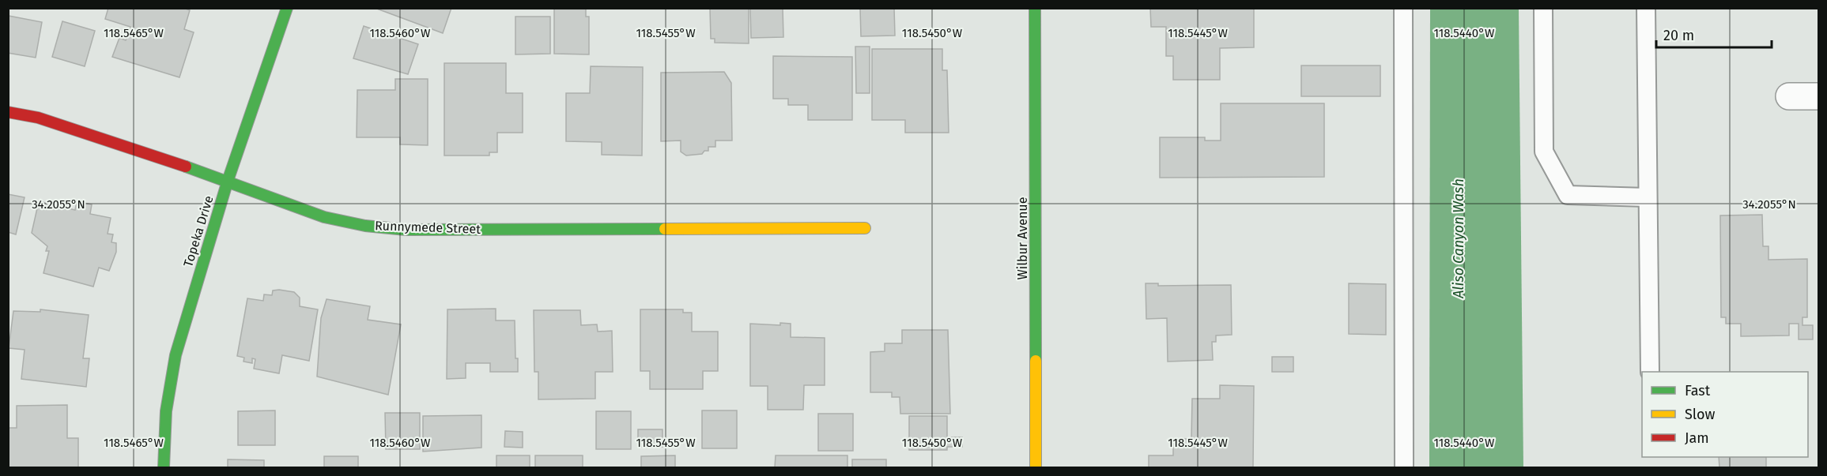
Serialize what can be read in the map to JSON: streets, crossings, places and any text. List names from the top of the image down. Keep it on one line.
{"streets":{"street":["Runnymede Street","Topeka Drive","Wilbur Avenue"]},"crossings":[["Runnymede Street","Topeka Drive"]],"water":["Aliso Canyon Wash"],"legend":["Fast","Slow","Jam"],"scale_bar":"20 m","coordinates":["118.5465°W","118.5460°W","118.5455°W","118.5450°W","118.5445°W","118.5440°W","34.2055°N"]}
